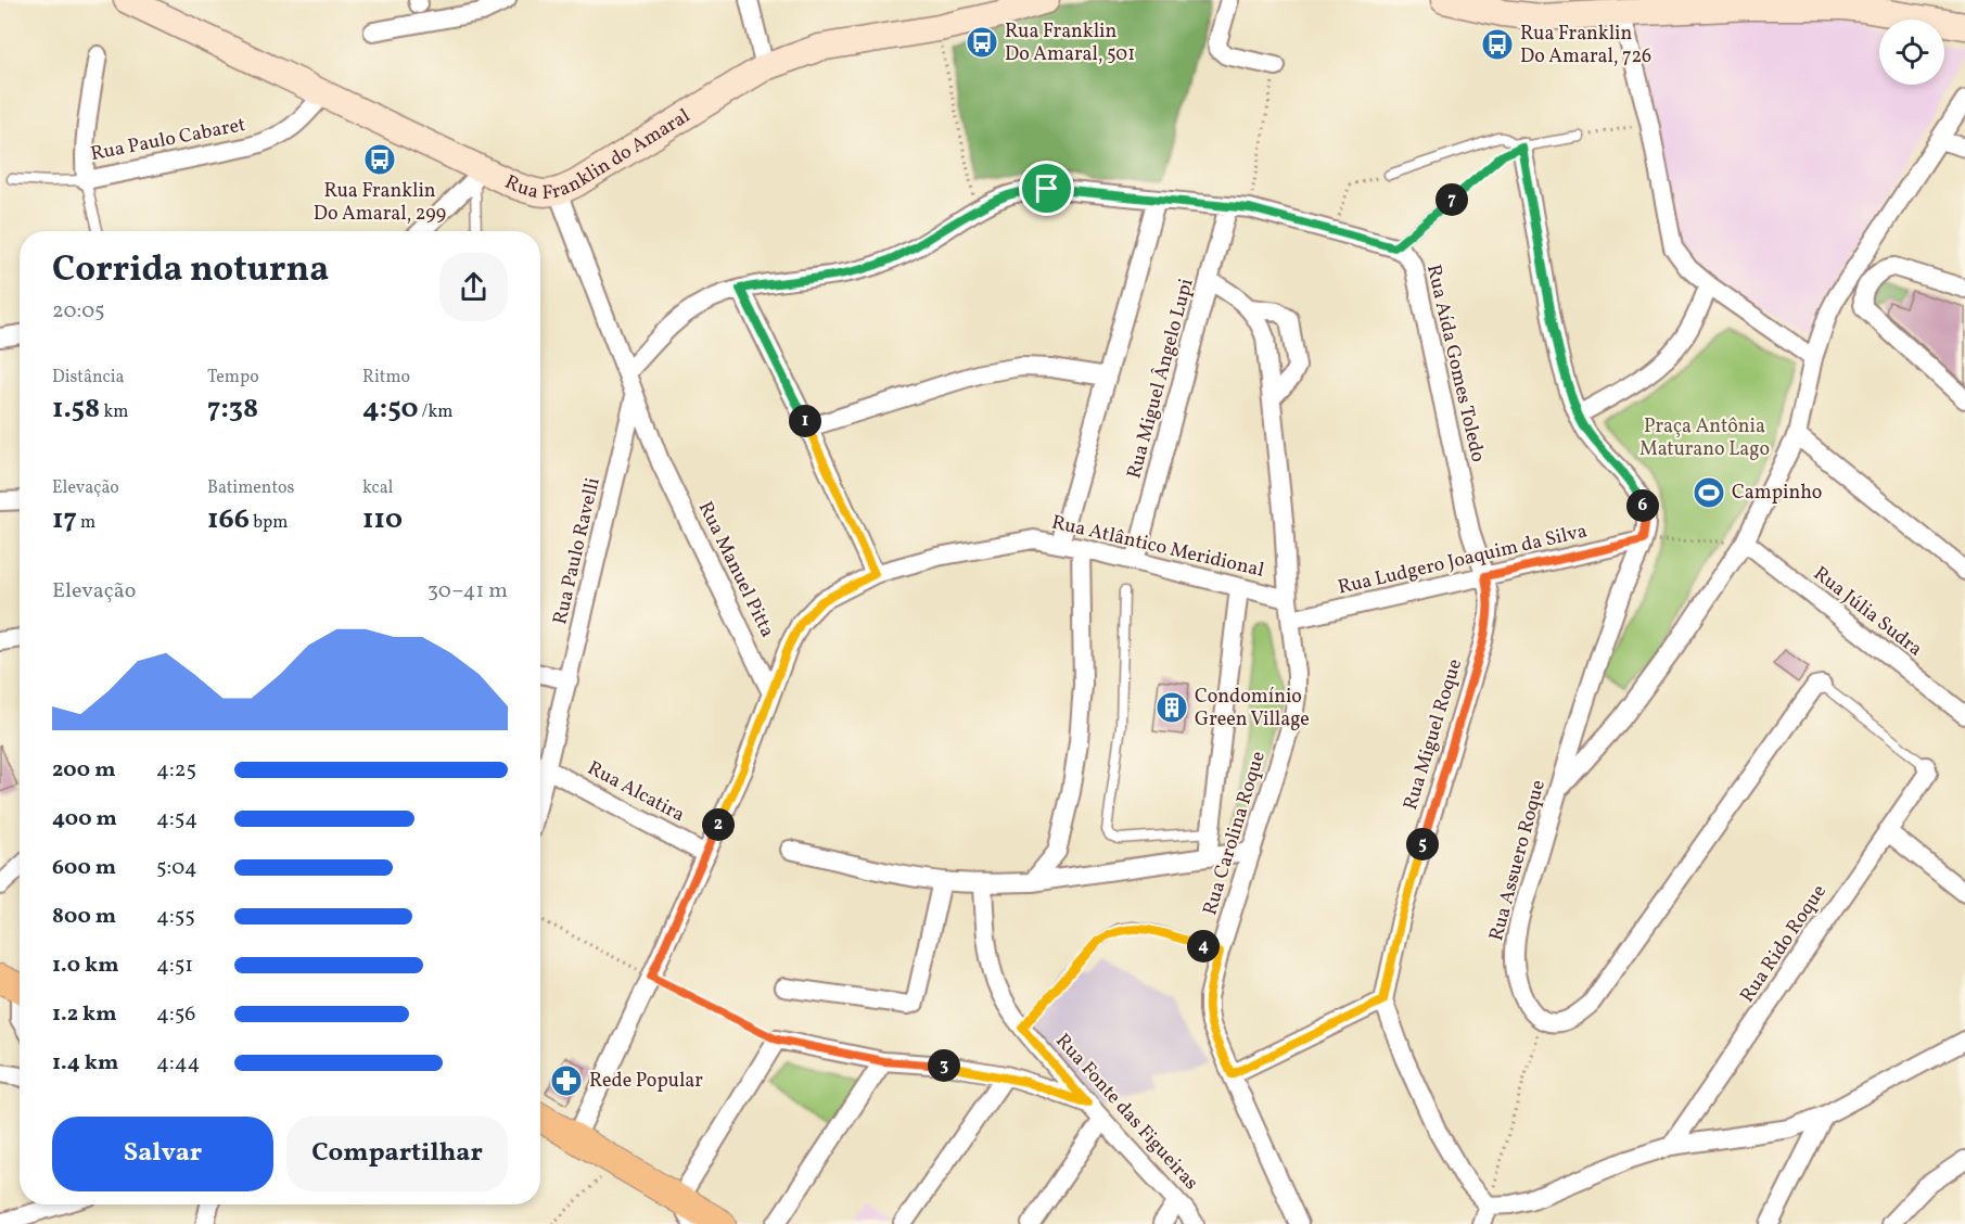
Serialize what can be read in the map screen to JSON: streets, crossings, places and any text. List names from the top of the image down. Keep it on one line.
{"streets":{"street":["Rua Paulo Cabaret","Rua Franklin do Amaral","Rua Aída Gomes Toledo","Rua Miguel Ângelo Lupi","Rua Atlântico Meridional","Rua Paulo Ravelli","Rua Ludgero Joaquim da Silva","Rua Manuel Pitta","Rua Júlia Sudra","Rua Miguel Roque","Rua Alcatira","Rua Carolina Roque","Rua Assuero Roque","Rua Rido Roque","Rua Fonte das Figueiras"]},"crossings":[["Rua Paulo Cabaret","Rua Franklin do Amaral"],["Rua Franklin do Amaral","Rua Manuel Pitta"],["Rua Aída Gomes Toledo","Rua Ludgero Joaquim da Silva"],["Rua Aída Gomes Toledo","Rua Miguel Roque"],["Rua Miguel Ângelo Lupi","Rua Atlântico Meridional"],["Rua Miguel Ângelo Lupi","Rua Carolina Roque"],["Rua Atlântico Meridional","Rua Manuel Pitta"],["Rua Atlântico Meridional","Rua Carolina Roque"],["Rua Paulo Ravelli","Rua Manuel Pitta"],["Rua Paulo Ravelli","Rua Alcatira"],["Rua Ludgero Joaquim da Silva","Rua Miguel Roque"],["Rua Ludgero Joaquim da Silva","Rua Carolina Roque"],["Rua Ludgero Joaquim da Silva","Rua Assuero Roque"]],"parks":["Praça Antônia Maturano Lago"],"places":{"bus stop":["Rua Franklin Do Amaral, 501","Rua Franklin Do Amaral, 726","Rua Franklin Do Amaral, 299"],"sports":["Campinho"],"building":["Condomínio Green Village"],"pharmacy":["Rede Popular"]},"page":{"pins":["7","1","6","2","5","4","3"],"heading":["Corrida noturna","20:05"],"stats":[["Distância","1.58 km"],["Tempo","7:38"],["Ritmo","4:50 /km"],["Elevação","17 m"],["Batimentos","166 bpm"],["kcal","110"]],"chart":["Elevação","30–41 m"],"list":[{"name":"200 m","note":"4:25"},{"name":"400 m","note":"4:54"},{"name":"600 m","note":"5:04"},{"name":"800 m","note":"4:55"},{"name":"1.0 km","note":"4:51"},{"name":"1.2 km","note":"4:56"},{"name":"1.4 km","note":"4:44"}],"buttons":["Salvar","Compartilhar"]}}
